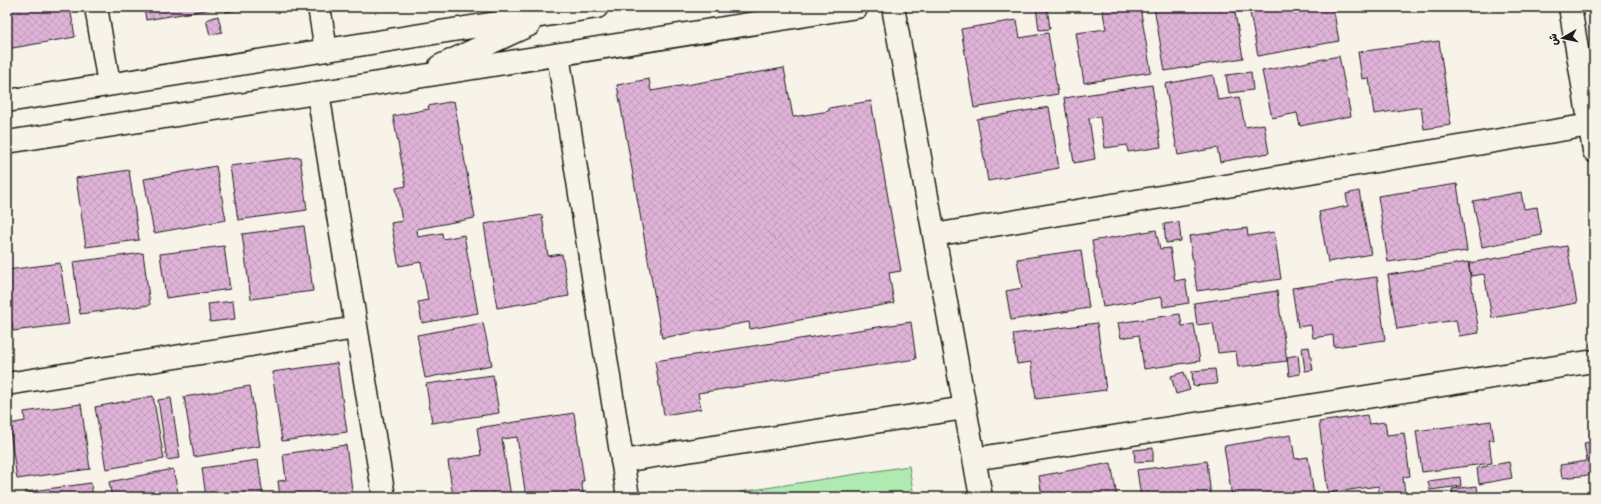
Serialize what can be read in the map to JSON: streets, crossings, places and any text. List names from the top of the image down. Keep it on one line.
{"north":"left"}
